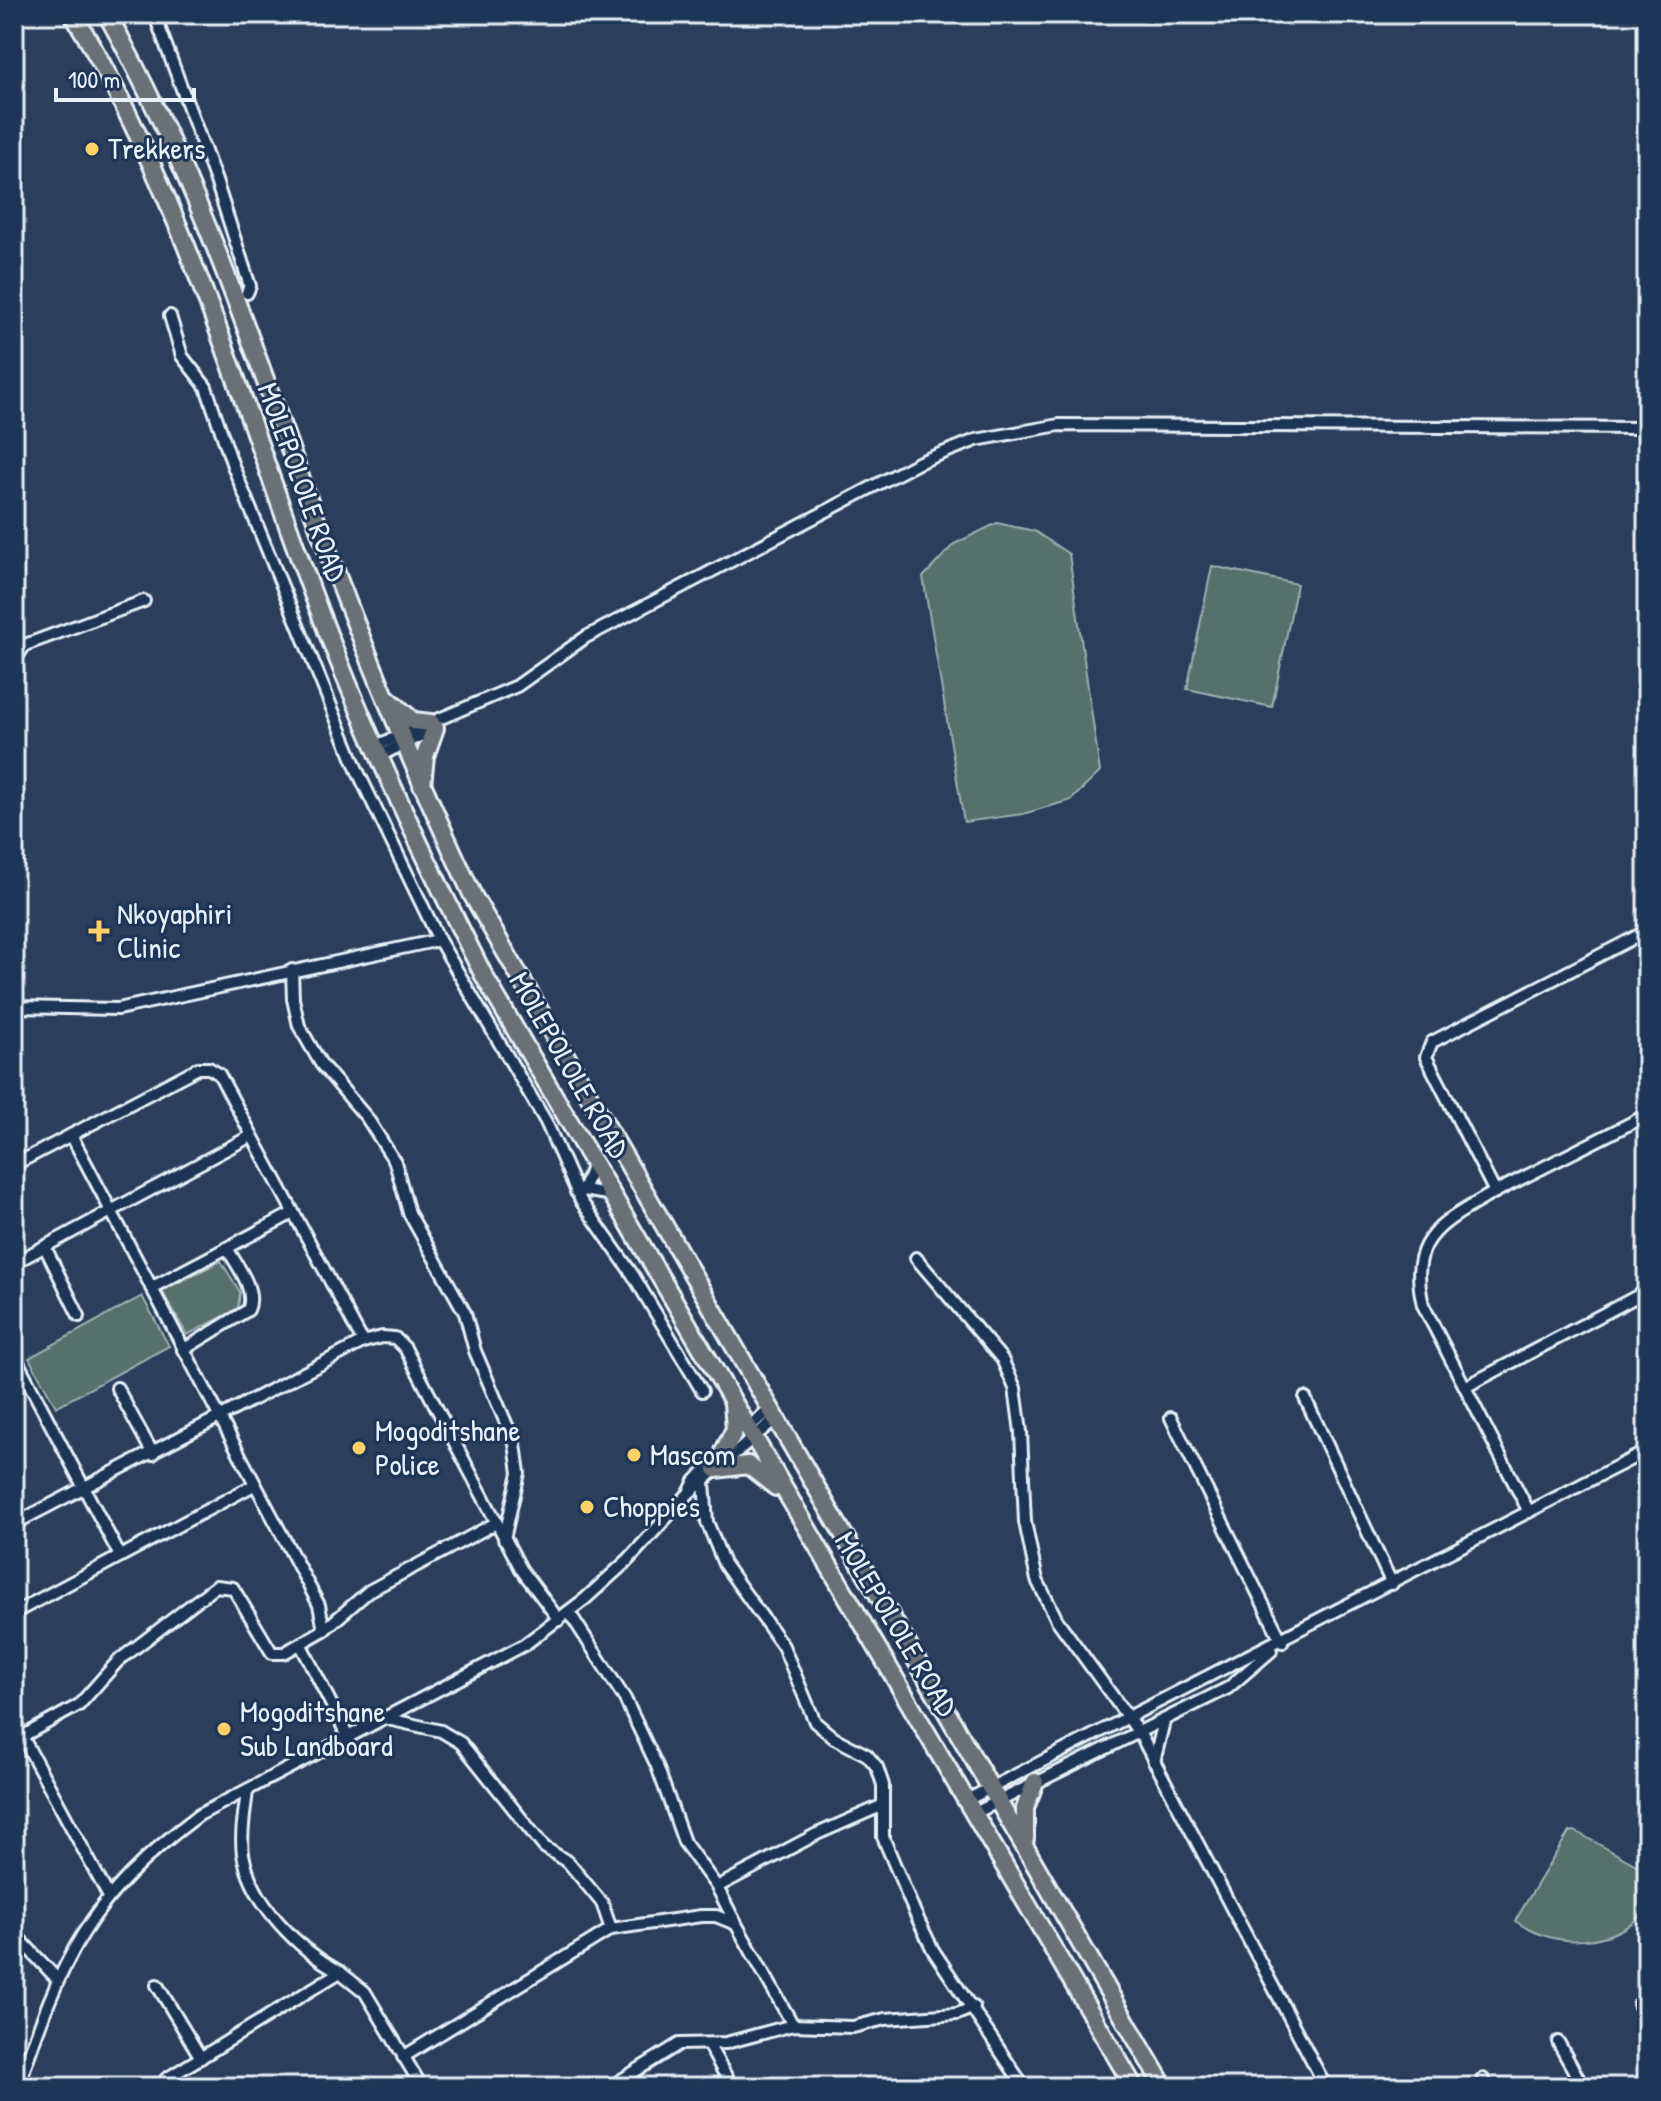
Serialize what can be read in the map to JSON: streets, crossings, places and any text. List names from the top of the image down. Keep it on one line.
{"streets":{"main road":["MOLEPOLOLE ROAD"]},"places":{"other":["Trekkers","Mogoditshane Police","Mascom","Choppies","Mogoditshane Sub Landboard"],"health":["Nkoyaphiri Clinic"]},"scale_bar":"100 m"}
